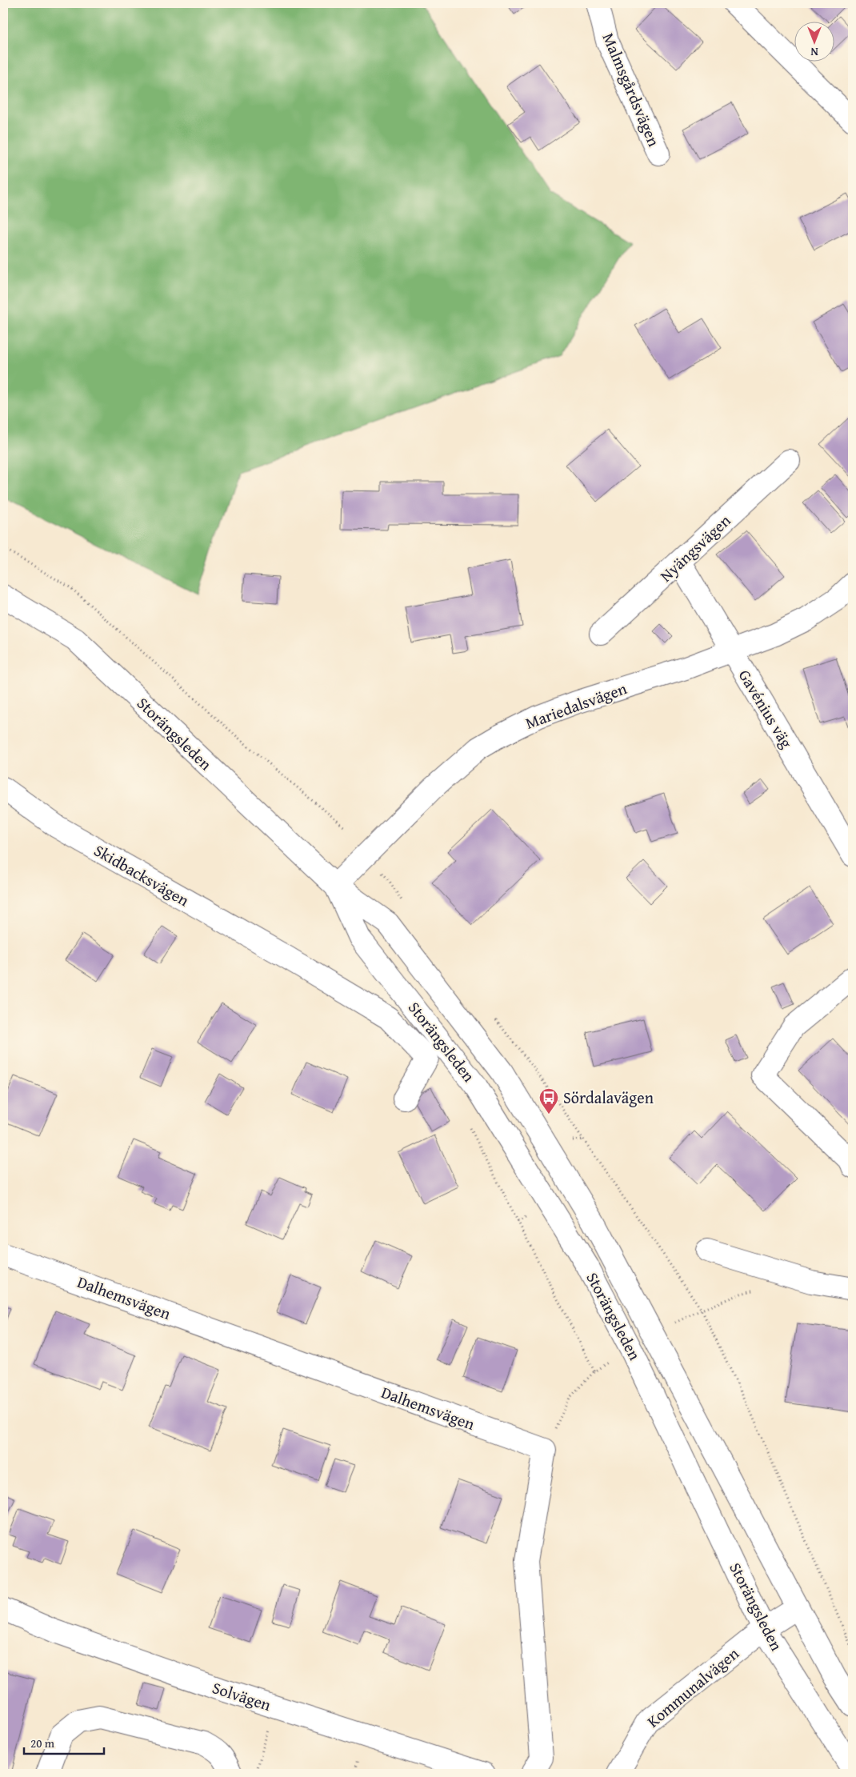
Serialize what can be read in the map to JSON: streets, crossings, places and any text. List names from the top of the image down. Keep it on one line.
{"streets":{"street":["Malmsgårdsvägen","Nyängsvägen","Mariedalsvägen","Gavénius väg","Storängsleden","Skidbacksvägen","Dalhemsvägen","Kommunalvägen","Solvägen"]},"crossings":[["Nyängsvägen","Gavénius väg"],["Mariedalsvägen","Gavénius väg"],["Mariedalsvägen","Storängsleden"],["Storängsleden","Kommunalvägen"]],"places":{"bus stop":["Sördalavägen"]},"scale_bar":"20 m","north":"bottom"}
